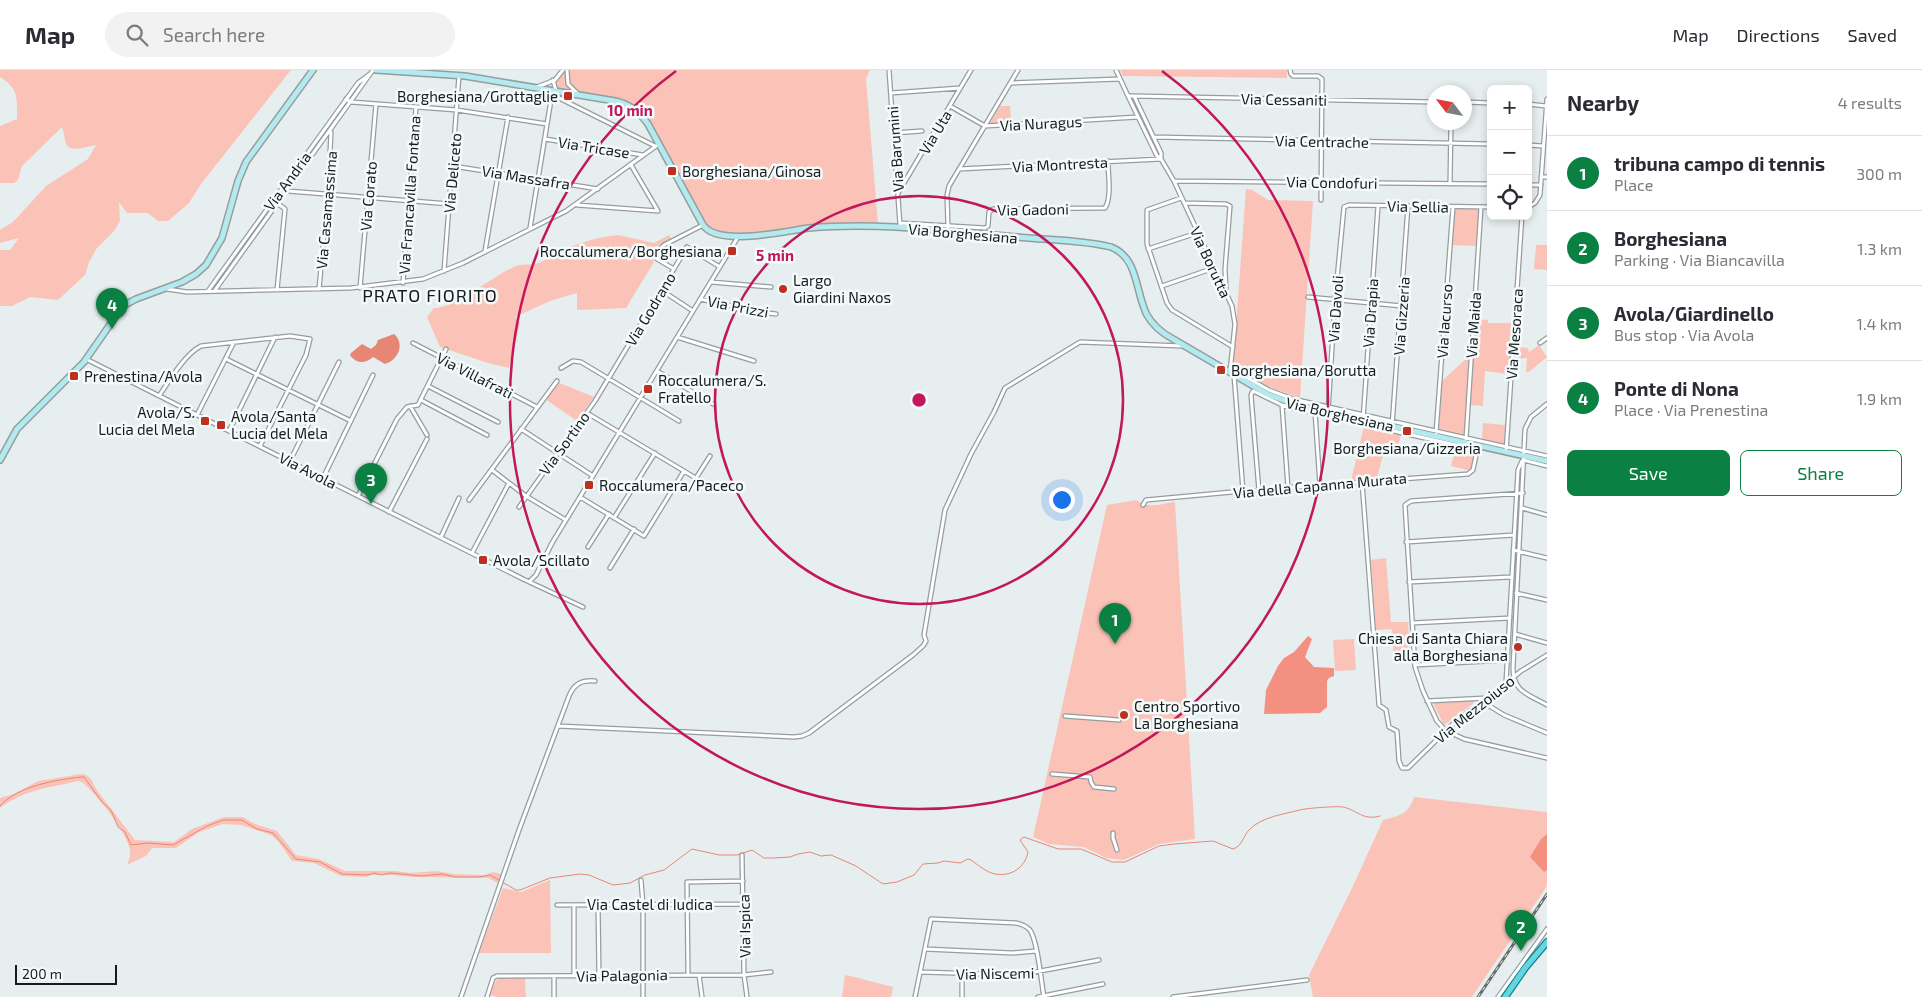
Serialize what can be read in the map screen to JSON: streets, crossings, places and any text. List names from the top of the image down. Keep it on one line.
{"streets":{"street":["Via Cessaniti","Via Nuragus","Via Uta","Via Centrache","Via Tricase","Via Barumini","Via Montresta","Via Deliceto","Via Massafra","Via Andria","Via Condofuri","Via Francavilla Fontana","Via Corato","Via Sellia","Via Gadoni","Via Casamassima","Via Borghesiana","Via Borutta","Via Prizzi","Via Godrano","Via Davoli","Via Drapia","Via Gizzeria","Via Iacurso","Via Maida","Via Mesoraca","Via Villafrati","Via Sortino","Via Avola","Via della Capanna Murata","Via Mezzoiuso","Via Castel di Iudica","Via Ispica","Via Niscemi","Via Palagonia"]},"crossings":[["Via Cessaniti","Via Borutta"],["Via Nuragus","Via Uta"],["Via Nuragus","Via Borutta"],["Via Uta","Via Barumini"],["Via Centrache","Via Borutta"],["Via Barumini","Via Gadoni"],["Via Barumini","Via Borghesiana"],["Via Montresta","Via Gadoni"],["Via Montresta","Via Borutta"],["Via Deliceto","Via Massafra"],["Via Andria","Via Casamassima"],["Via Condofuri","Via Borutta"],["Via Sellia","Via Davoli"],["Via Sellia","Via Drapia"],["Via Sellia","Via Gizzeria"],["Via Sellia","Via Iacurso"],["Via Sellia","Via Maida"],["Via Gadoni","Via Borghesiana"],["Via Borghesiana","Via Borutta"],["Via Borghesiana","Via Davoli"],["Via Borghesiana","Via Drapia"],["Via Borghesiana","Via Gizzeria"],["Via Borghesiana","Via Iacurso"],["Via Borghesiana","Via Maida"],["Via Borghesiana","Via Mesoraca"],["Via Borghesiana","Via della Capanna Murata"],["Via Borutta","Via della Capanna Murata"],["Via Godrano","Via Sortino"],["Via della Capanna Murata","Via Mezzoiuso"],["Via Castel di Iudica","Via Ispica"],["Via Ispica","Via Palagonia"]],"districts":["PRATO FIORITO"],"places":{"transit":["Borghesiana/Grottaglie","Borghesiana/Ginosa","Roccalumera/Borghesiana","Borghesiana/Borutta","Prenestina/Avola","Roccalumera/S. Fratello","Avola/S. Lucia del Mela","Avola/Santa Lucia del Mela","Borghesiana/Gizzeria","Roccalumera/Paceco","Avola/Scillato"],"other":["Largo Giardini Naxos","Chiesa di Santa Chiara alla Borghesiana","Centro Sportivo La Borghesiana"]},"scale_bar":"200 m","north":"top left","page":{"header":"Map","search":"Search here","nav":["Map","Directions","Saved"],"heading":["Nearby","4 results"],"map_buttons":["+","−"],"list":[{"mark":"1","name":"tribuna campo di tennis","note":"Place","value":"300 m"},{"mark":"2","name":"Borghesiana","note":"Parking · Via Biancavilla","value":"1.3 km"},{"mark":"3","name":"Avola/Giardinello","note":"Bus stop · Via Avola","value":"1.4 km"},{"mark":"4","name":"Ponte di Nona","note":"Place · Via Prenestina","value":"1.9 km"}],"pins":["4","3","1","2"],"buttons":["Save","Share"],"scale":"200 m"},"rings":["10 min","5 min"]}
